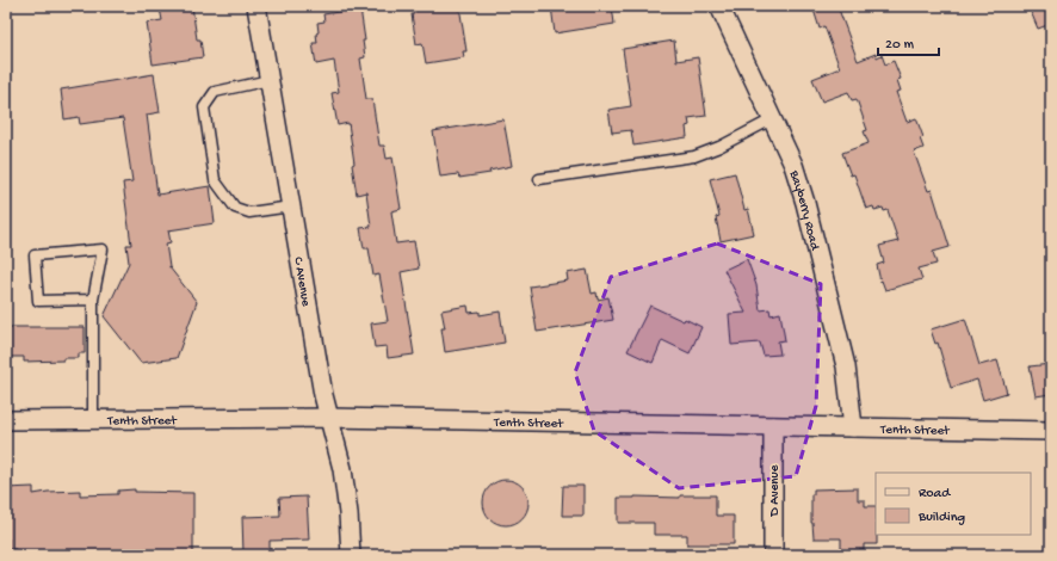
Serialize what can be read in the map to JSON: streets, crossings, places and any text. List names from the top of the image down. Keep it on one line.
{"streets":{"street":["Bayberry Road","C Avenue","Tenth Street","D Avenue"]},"crossings":[["Bayberry Road","Tenth Street"],["C Avenue","Tenth Street"],["Tenth Street","D Avenue"]],"legend":["Road","Building"],"scale_bar":"20 m"}
